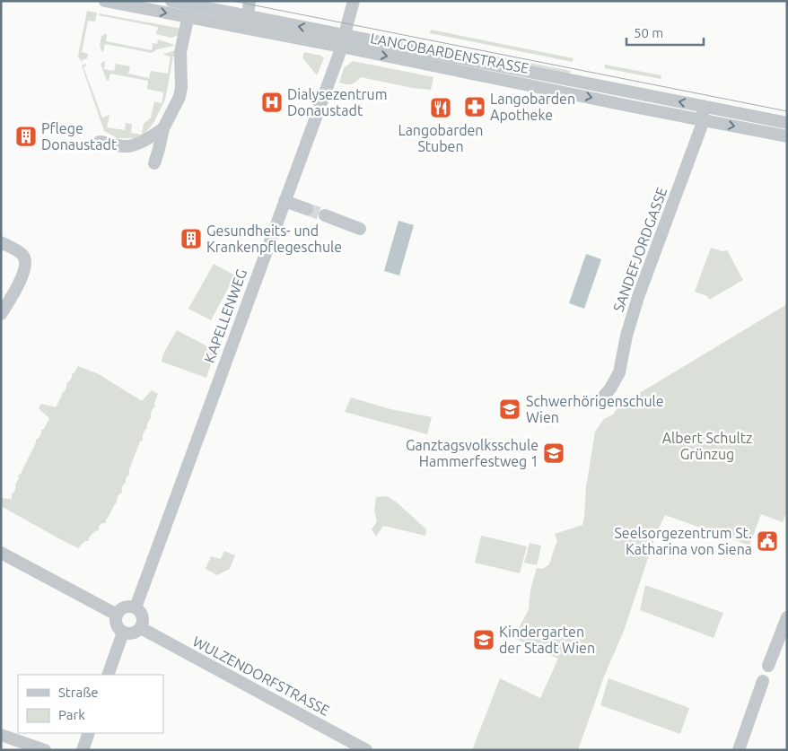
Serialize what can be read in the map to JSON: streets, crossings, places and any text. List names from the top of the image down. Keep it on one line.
{"streets":{"street":["LANGOBARDENSTRASSE","SANDEFJORDGASSE","KAPELLENWEG","WULZENDORFSTRASSE"]},"crossings":[["LANGOBARDENSTRASSE","SANDEFJORDGASSE"],["LANGOBARDENSTRASSE","KAPELLENWEG"],["KAPELLENWEG","WULZENDORFSTRASSE"]],"parks":["Albert Schultz Grünzug"],"places":{"hospital":["Dialysezentrum Donaustadt"],"pharmacy":["Langobarden Apotheke"],"restaurant":["Langobarden Stuben"],"building":["Pflege Donaustadt","Gesundheits- und Krankenpflegeschule"],"school or university":["Schwerhörigenschule Wien","Ganztagsvolksschule Hammerfestweg 1","Kindergarten der Stadt Wien"],"public building":["Seelsorgezentrum St. Katharina von Siena"]},"legend":["Straße","Park"],"scale_bar":"50 m"}
